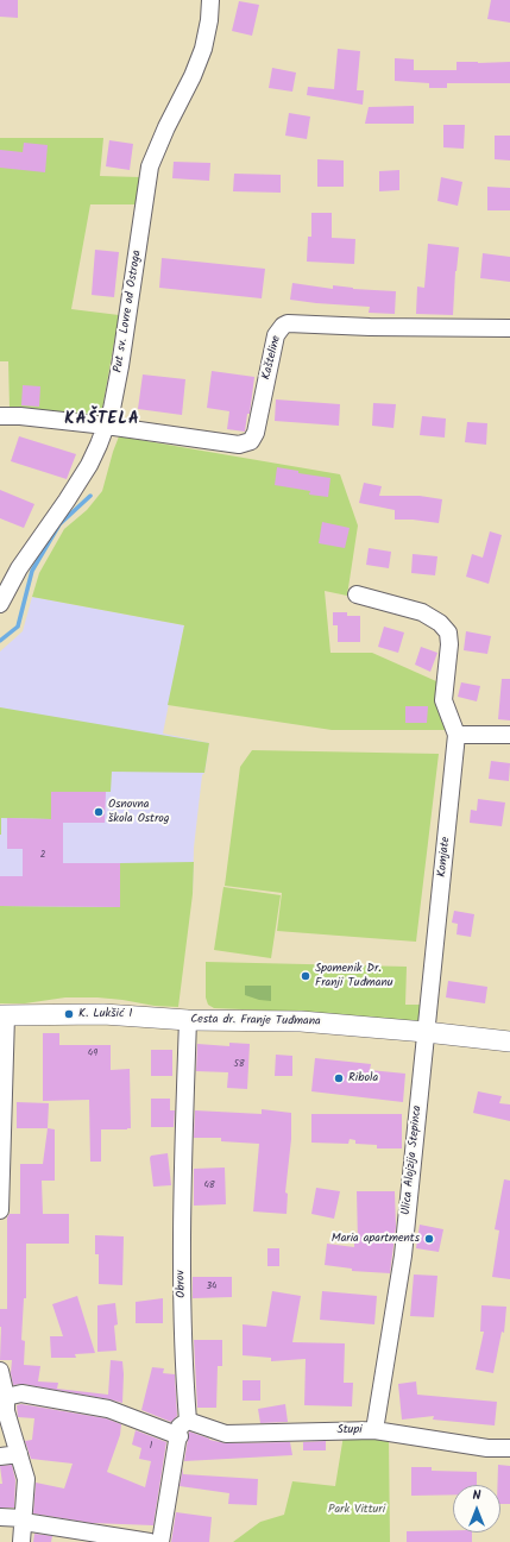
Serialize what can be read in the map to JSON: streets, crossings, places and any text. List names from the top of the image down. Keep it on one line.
{"streets":{"main road":["Cesta dr. Franje Tuđmana"],"street":["Put sv. Lovre od Ostroga","Kašteline","Komjate","Ulica Alojzija Stepinca","Obrov","Stupi"]},"crossings":[["Put sv. Lovre od Ostroga","Kašteline"],["Komjate","Cesta dr. Franje Tuđmana"],["Komjate","Ulica Alojzija Stepinca"],["Cesta dr. Franje Tuđmana","Ulica Alojzija Stepinca"],["Cesta dr. Franje Tuđmana","Obrov"],["Ulica Alojzija Stepinca","Stupi"],["Obrov","Stupi"]],"districts":["KAŠTELA"],"parks":["Park Vitturi"],"places":["Osnovna škola Ostrog","Spomenik Dr. Franji Tuđmanu","K. Lukšić 1","Ribola","Maria apartments"],"house_numbers":["2","49","58","48","34","1"],"north":"top"}
